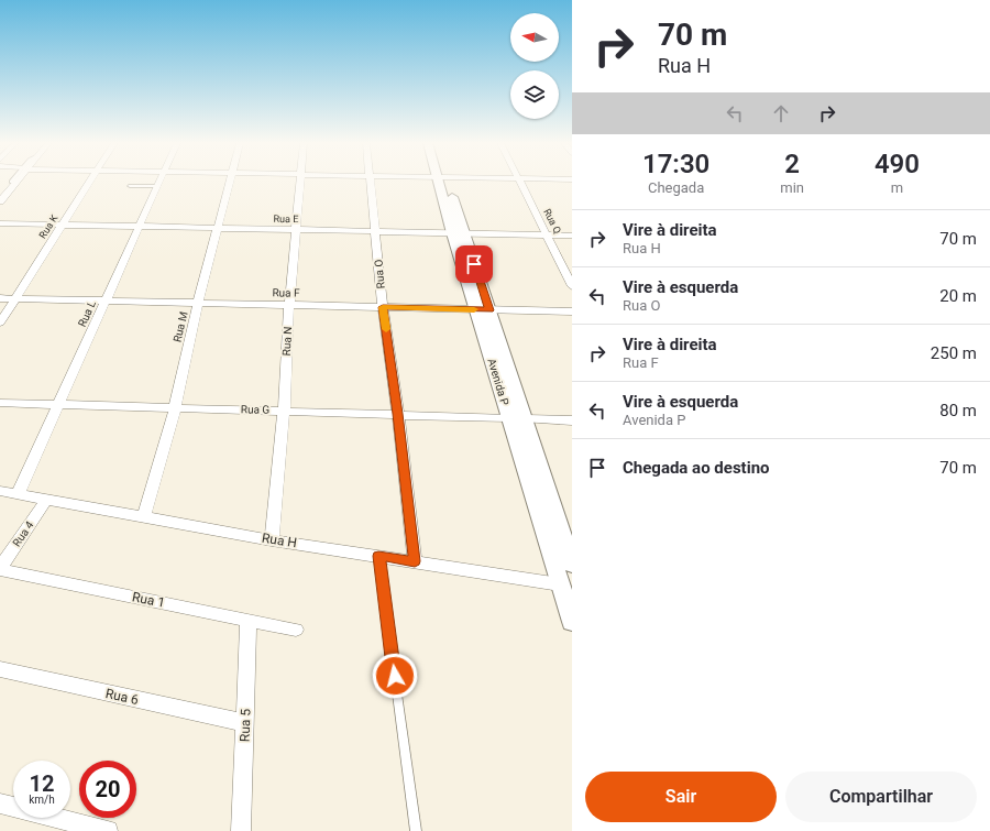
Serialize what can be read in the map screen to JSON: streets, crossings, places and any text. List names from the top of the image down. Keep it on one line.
{"streets":{"street":["Rua E","Rua Q","Rua K","Rua O","Rua F","Rua L","Rua M","Rua N","Avenida P","Rua G","Rua 4","Rua H","Rua 1","Rua 6","Rua 5"]},"crossings":[["Rua E","Rua Q"],["Rua E","Rua K"],["Rua E","Rua O"],["Rua E","Rua L"],["Rua E","Rua M"],["Rua E","Rua N"],["Rua E","Avenida P"],["Rua K","Rua F"],["Rua O","Rua F"],["Rua O","Rua G"],["Rua O","Rua H"],["Rua F","Rua L"],["Rua F","Rua M"],["Rua F","Rua N"],["Rua F","Avenida P"],["Rua L","Rua G"],["Rua L","Rua H"],["Rua M","Rua G"],["Rua M","Rua H"],["Rua N","Rua G"],["Rua N","Rua H"],["Avenida P","Rua G"],["Avenida P","Rua H"],["Rua 4","Rua H"],["Rua 4","Rua 1"],["Rua 1","Rua 5"],["Rua 6","Rua 5"]],"north":"left","page":{"turn":["70 m","Rua H"],"eta":["17:30","Chegada","2","min","490","m"],"list":[{"name":"Vire à direita","note":"Rua H","value":"70 m"},{"name":"Vire à esquerda","note":"Rua O","value":"20 m"},{"name":"Vire à direita","note":"Rua F","value":"250 m"},{"name":"Vire à esquerda","note":"Avenida P","value":"80 m"},{"name":"Chegada ao destino","value":"70 m"}],"speed":"12 km/h","limit":"20","buttons":["Sair","Compartilhar"]}}
